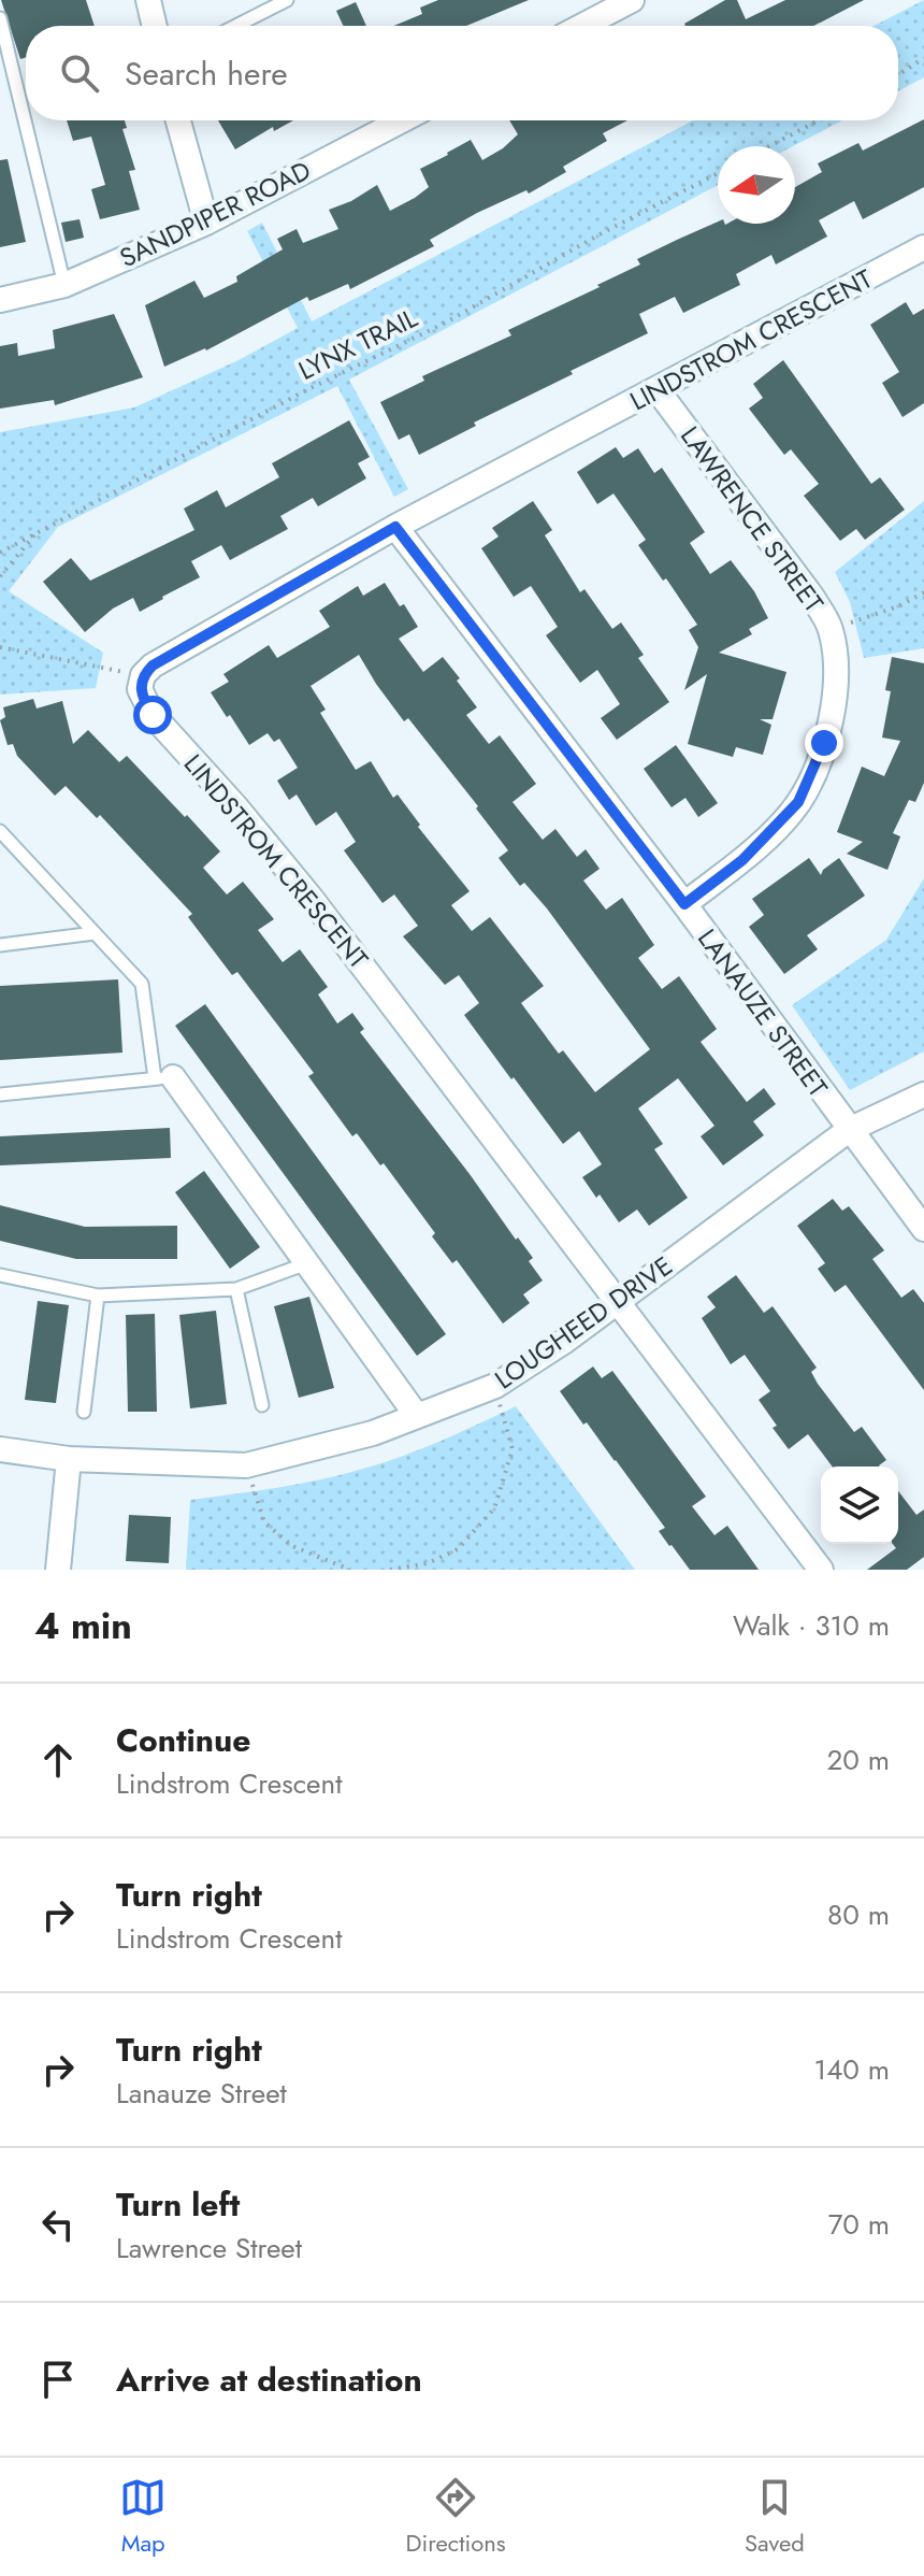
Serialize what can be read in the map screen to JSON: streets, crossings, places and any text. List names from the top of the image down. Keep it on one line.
{"streets":{"street":["SANDPIPER ROAD","LINDSTROM CRESCENT","LAWRENCE STREET","LANAUZE STREET","LOUGHEED DRIVE"],"path":["LYNX TRAIL"]},"crossings":[["LINDSTROM CRESCENT","LAWRENCE STREET"],["LINDSTROM CRESCENT","LANAUZE STREET"],["LINDSTROM CRESCENT","LOUGHEED DRIVE"],["LAWRENCE STREET","LANAUZE STREET"],["LANAUZE STREET","LOUGHEED DRIVE"]],"north":"left","page":{"search":"Search here","heading":["4 min","Walk · 310 m"],"list":[["Continue","Lindstrom Crescent","20 m"],["Turn right","Lindstrom Crescent","80 m"],["Turn right","Lanauze Street","140 m"],["Turn left","Lawrence Street","70 m"],"Arrive at destination"],"nav":["Map","Directions","Saved"]}}
